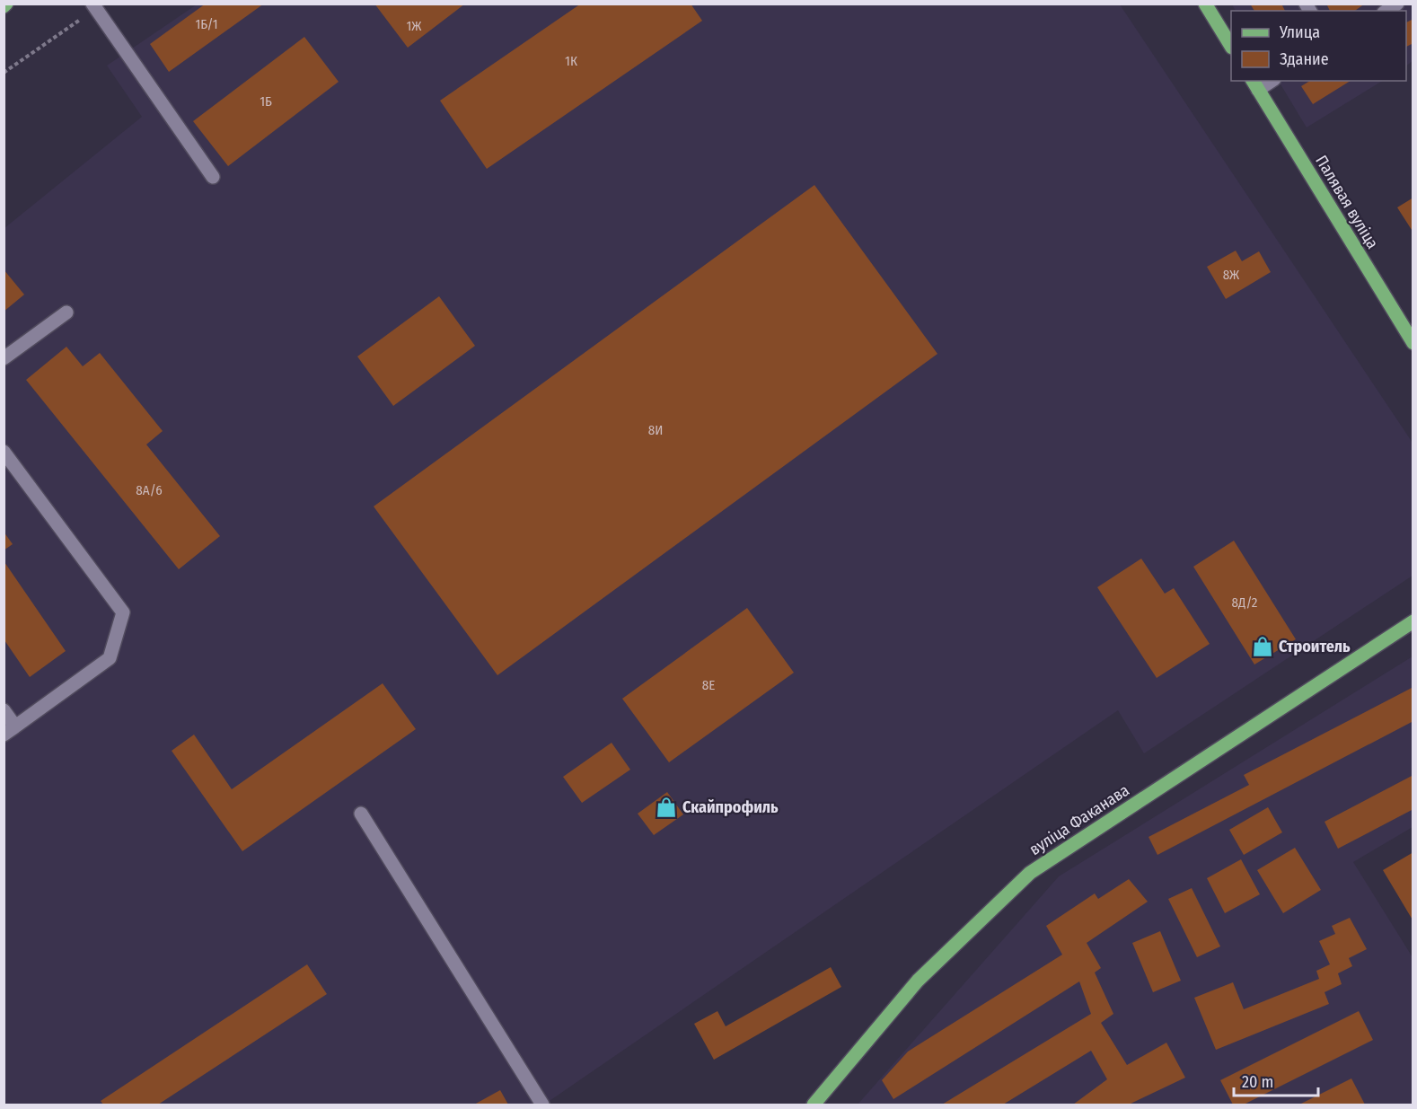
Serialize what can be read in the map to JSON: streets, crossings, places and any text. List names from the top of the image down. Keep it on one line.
{"streets":{"main road":["Палявая вуліца","вуліца Факанава"]},"places":{"shop":["Строитель","Скайпрофиль"]},"house_numbers":["1Б/1","1Ж","1К","1Б","8Ж","8И","8А/6","8Д/2","8Е"],"legend":["Улица","Здание"],"scale_bar":"20 m"}
